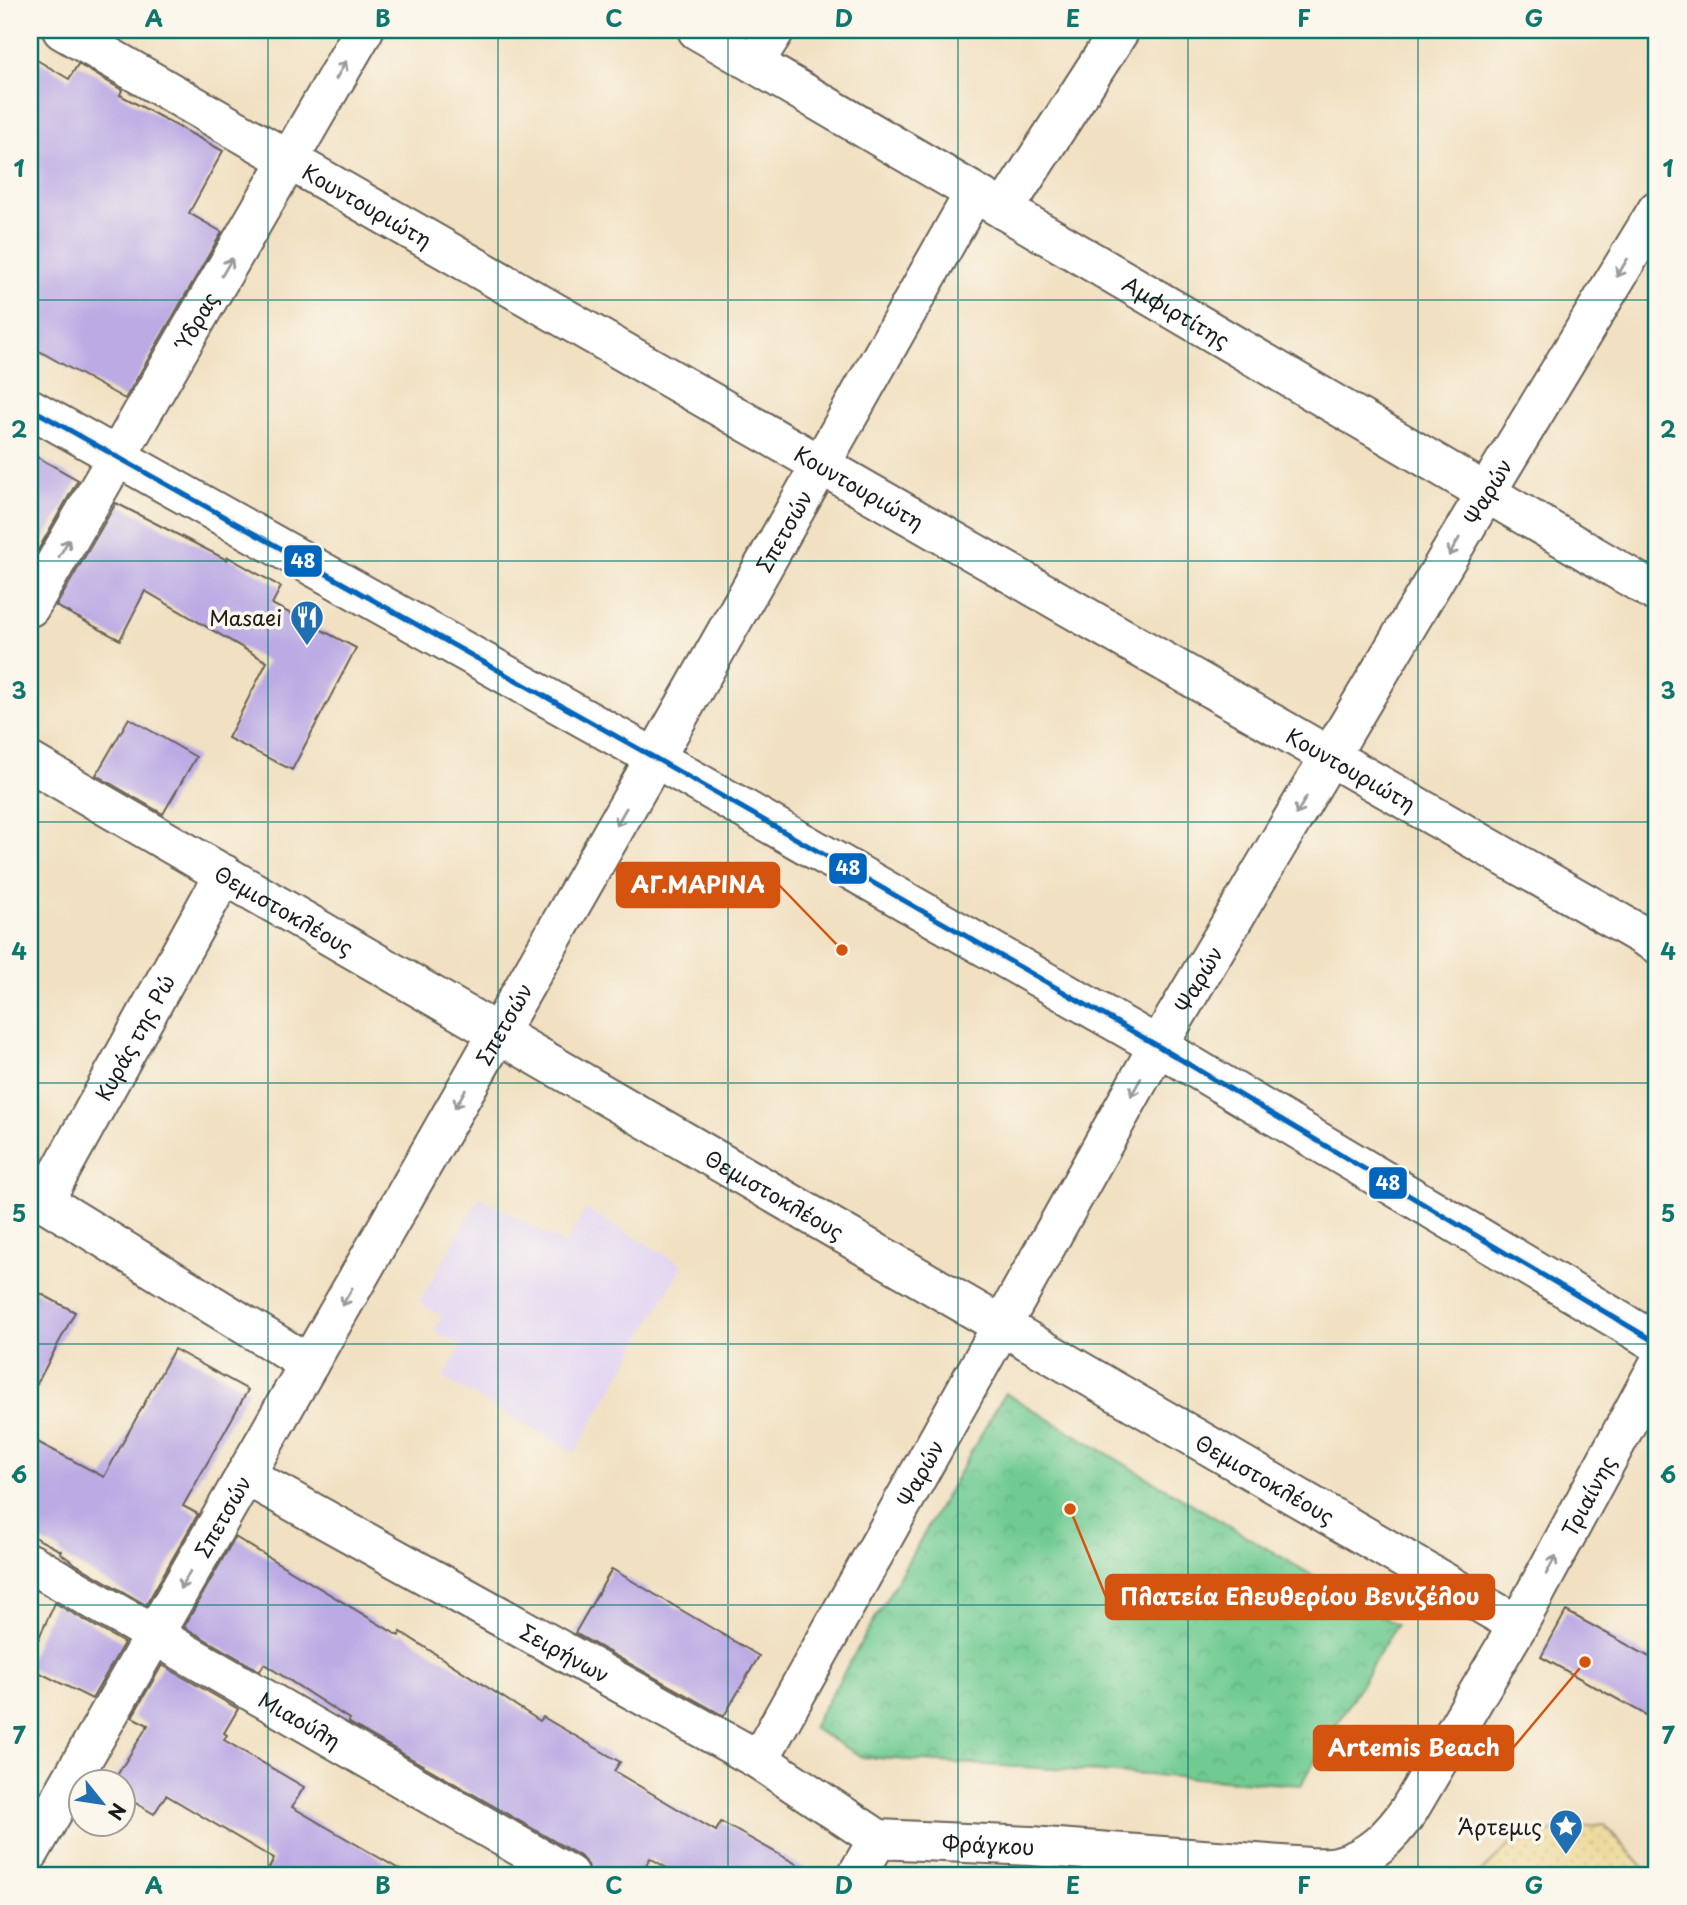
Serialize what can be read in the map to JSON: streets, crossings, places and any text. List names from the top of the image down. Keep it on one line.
{"streets":{"street":["Κουντουριώτη","Αμφιρτίτης","Ύδρας","Ψαρών","Σπετσών","Θεμιστοκλέους","Κυράς της Ρώ","Τριαίνης","Σειρήνων","Μιαούλη","Φράγκου"]},"crossings":[["Κουντουριώτη","Ύδρας"],["Κουντουριώτη","Ψαρών"],["Κουντουριώτη","Σπετσών"],["Αμφιρτίτης","Ψαρών"],["Αμφιρτίτης","Σπετσών"],["Ψαρών","Θεμιστοκλέους"],["Ψαρών","Σειρήνων"],["Σπετσών","Θεμιστοκλέους"],["Σπετσών","Σειρήνων"],["Σπετσών","Μιαούλη"],["Θεμιστοκλέους","Κυράς της Ρώ"],["Θεμιστοκλέους","Τριαίνης"],["Θεμιστοκλέους","Φράγκου"],["Τριαίνης","Φράγκου"],["Σειρήνων","Φράγκου"]],"one_way":["Ύδρας","Ψαρών","Σπετσών","Τριαίνης"],"places":{"restaurant":["Masaei"],"other":["ΑΓ.ΜΑΡΙΝΑ","Πλατεία Ελευθερίου Βενιζέλου","Artemis Beach"],"place":["Άρτεμις"]},"lines":["transit line 48"],"north":"bottom right","grid":{"columns":["A","B","C","D","E","F","G"],"rows":["1","2","3","4","5","6","7"]}}
